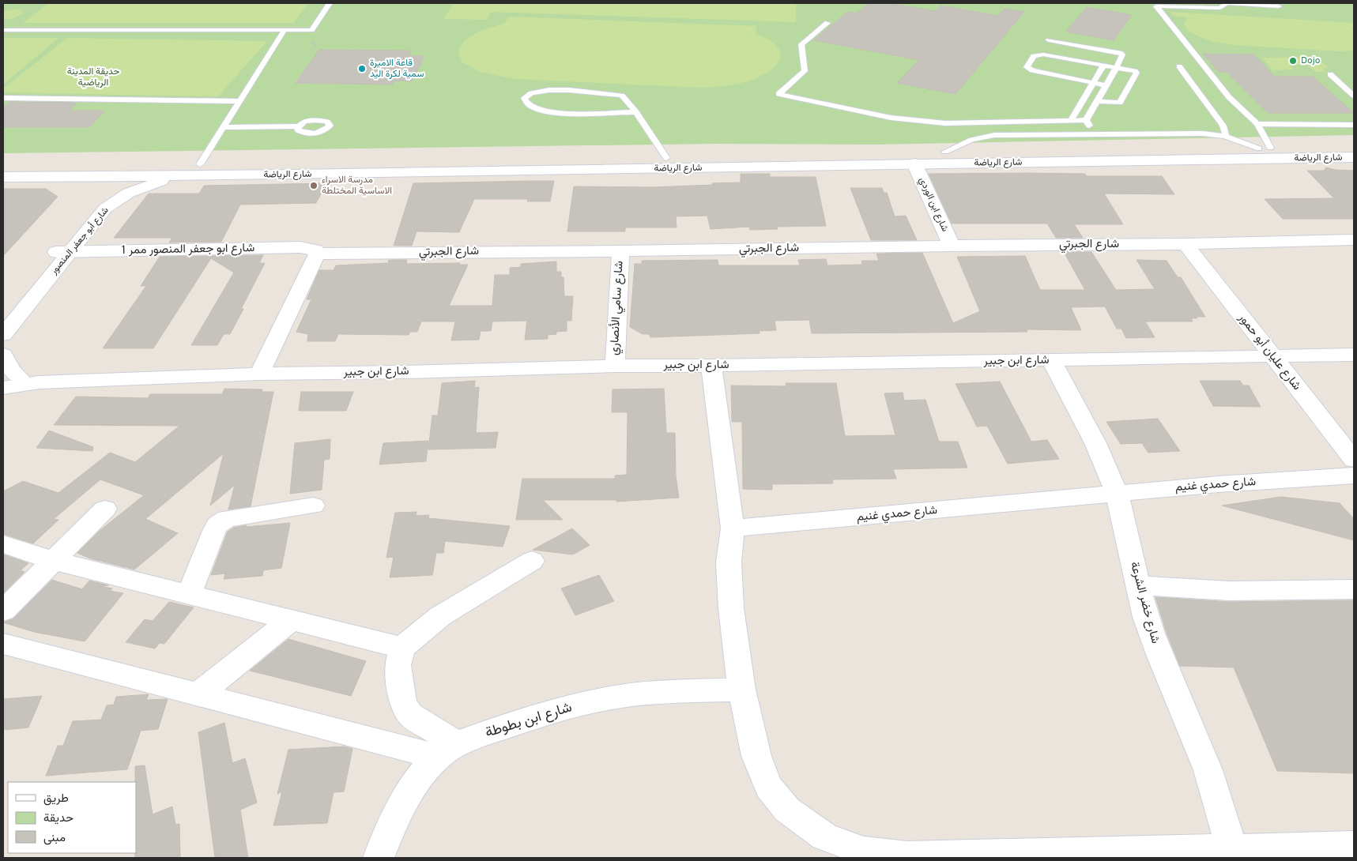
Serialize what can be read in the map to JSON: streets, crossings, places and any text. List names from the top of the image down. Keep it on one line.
{"streets":{"street":["شارع الرياضة","شارع ابن الوردي","شارع أبو جعفر المنصور","شارع الجبرتي","شارع ابو جعفر المنصور ممر 1","شارع سامي الأنصاري","شارع عليان أبو حمور","شارع ابن جبير","شارع حمدي غنيم","شارع خضر الشرعة","شارع ابن بطوطة"]},"crossings":[["شارع الرياضة","شارع ابن الوردي"],["شارع الرياضة","شارع أبو جعفر المنصور"],["شارع ابن الوردي","شارع الجبرتي"],["شارع أبو جعفر المنصور","شارع ابو جعفر المنصور ممر 1"],["شارع الجبرتي","شارع ابو جعفر المنصور ممر 1"],["شارع الجبرتي","شارع سامي الأنصاري"],["شارع الجبرتي","شارع عليان أبو حمور"],["شارع سامي الأنصاري","شارع ابن جبير"],["شارع عليان أبو حمور","شارع ابن جبير"],["شارع عليان أبو حمور","شارع حمدي غنيم"],["شارع ابن جبير","شارع خضر الشرعة"],["شارع حمدي غنيم","شارع خضر الشرعة"]],"parks":["حديقة المدينة الرياضية"],"places":["Dojo","قاعة الاميرة سمية لكرة اليد","مدرسة الاسراء الاساسية المختلطة"],"legend":["طريق","حديقة","مبنى"]}
